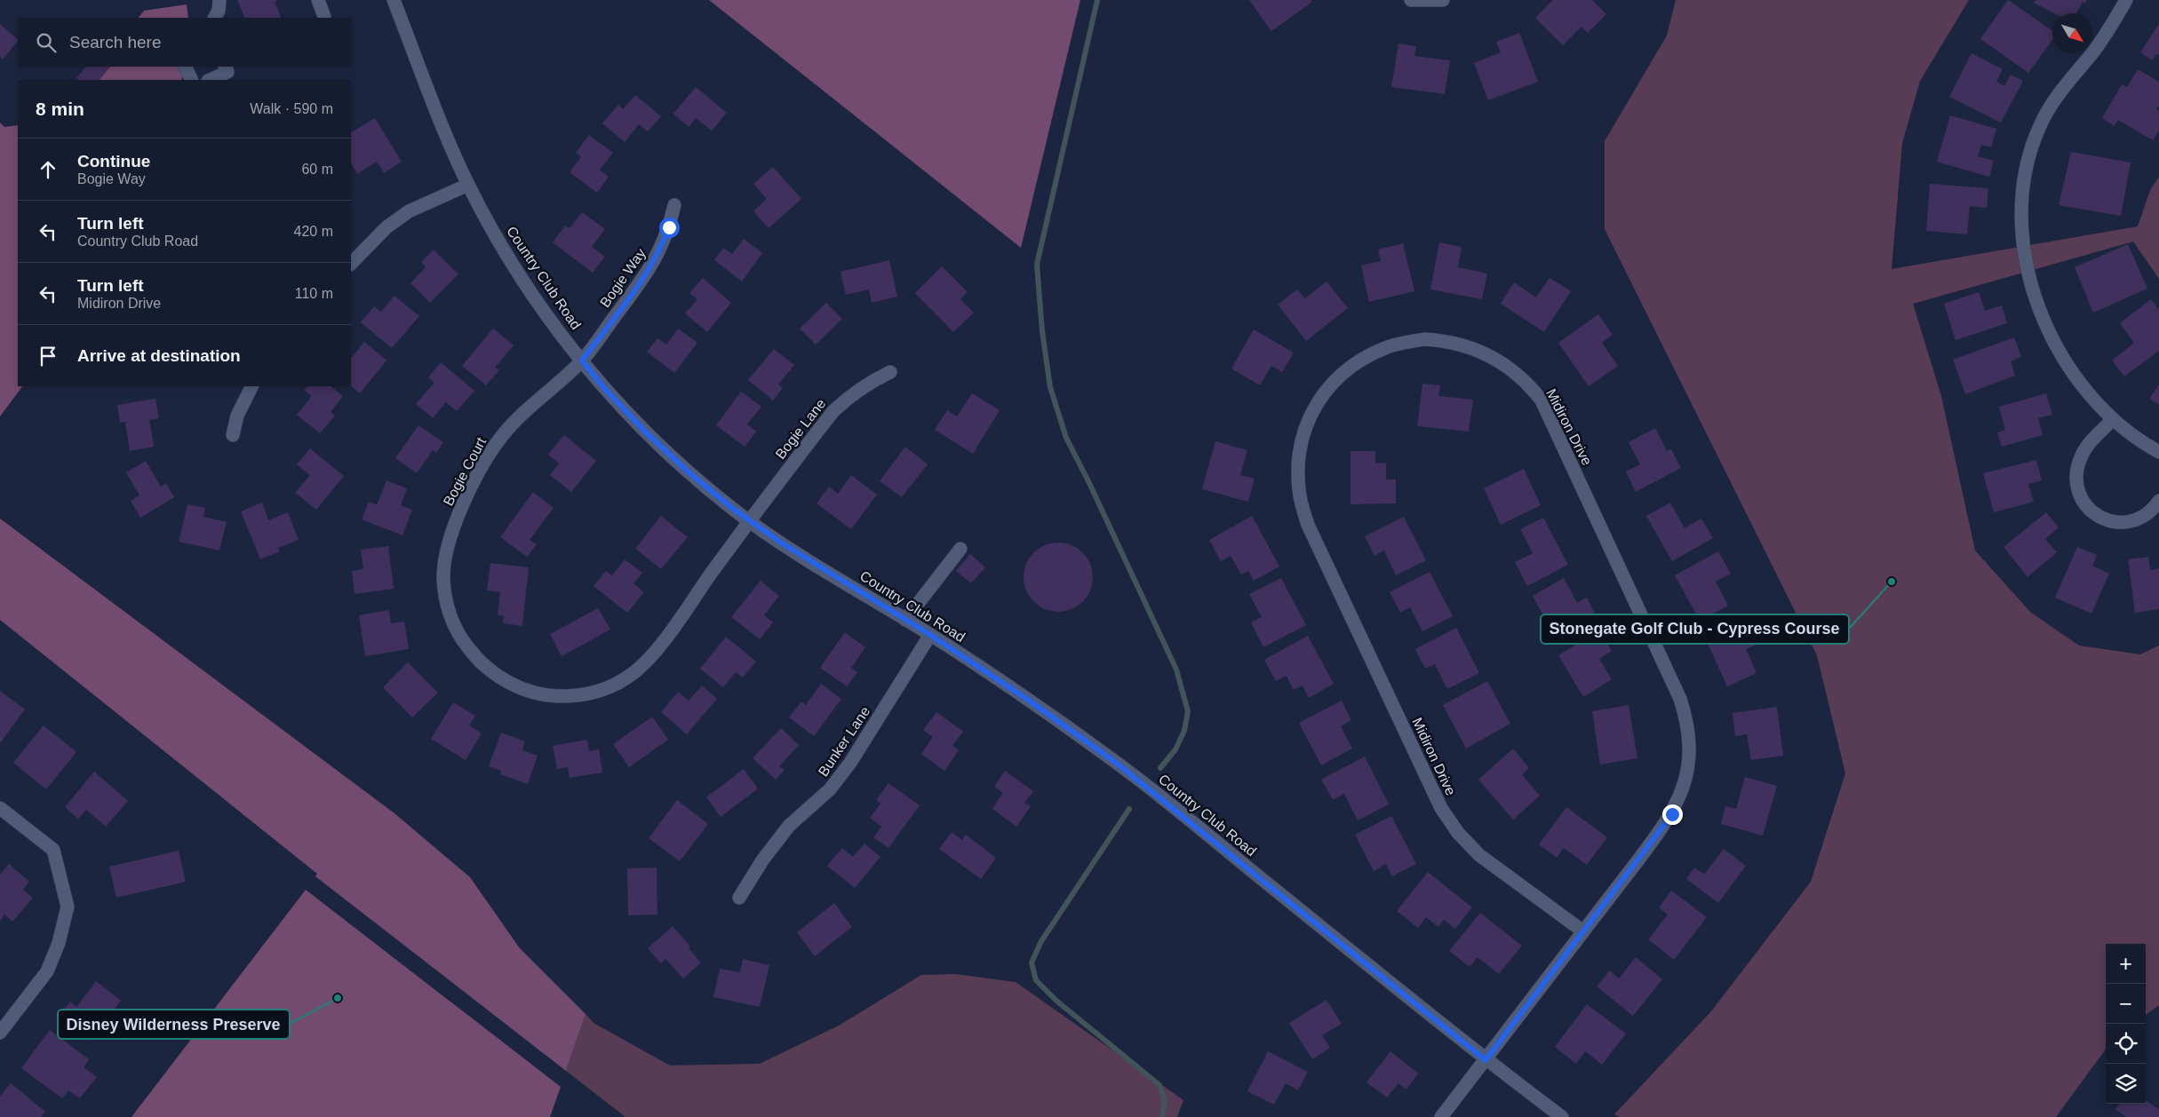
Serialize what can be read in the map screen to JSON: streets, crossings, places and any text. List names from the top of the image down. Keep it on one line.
{"streets":{"street":["Country Club Road","Bogie Way","Midiron Drive","Bogie Lane","Bogie Court","Bunker Lane"]},"crossings":[["Country Club Road","Bogie Way"],["Country Club Road","Midiron Drive"],["Country Club Road","Bogie Lane"],["Country Club Road","Bogie Court"],["Country Club Road","Bunker Lane"],["Bogie Way","Bogie Court"],["Bogie Lane","Bogie Court"]],"places":["Stonegate Golf Club - Cypress Course","Disney Wilderness Preserve"],"north":"bottom right","page":{"search":"Search here","heading":["8 min","Walk · 590 m"],"list":[["Continue","Bogie Way","60 m"],["Turn left","Country Club Road","420 m"],["Turn left","Midiron Drive","110 m"],"Arrive at destination"],"map_buttons":["+","−"]}}
